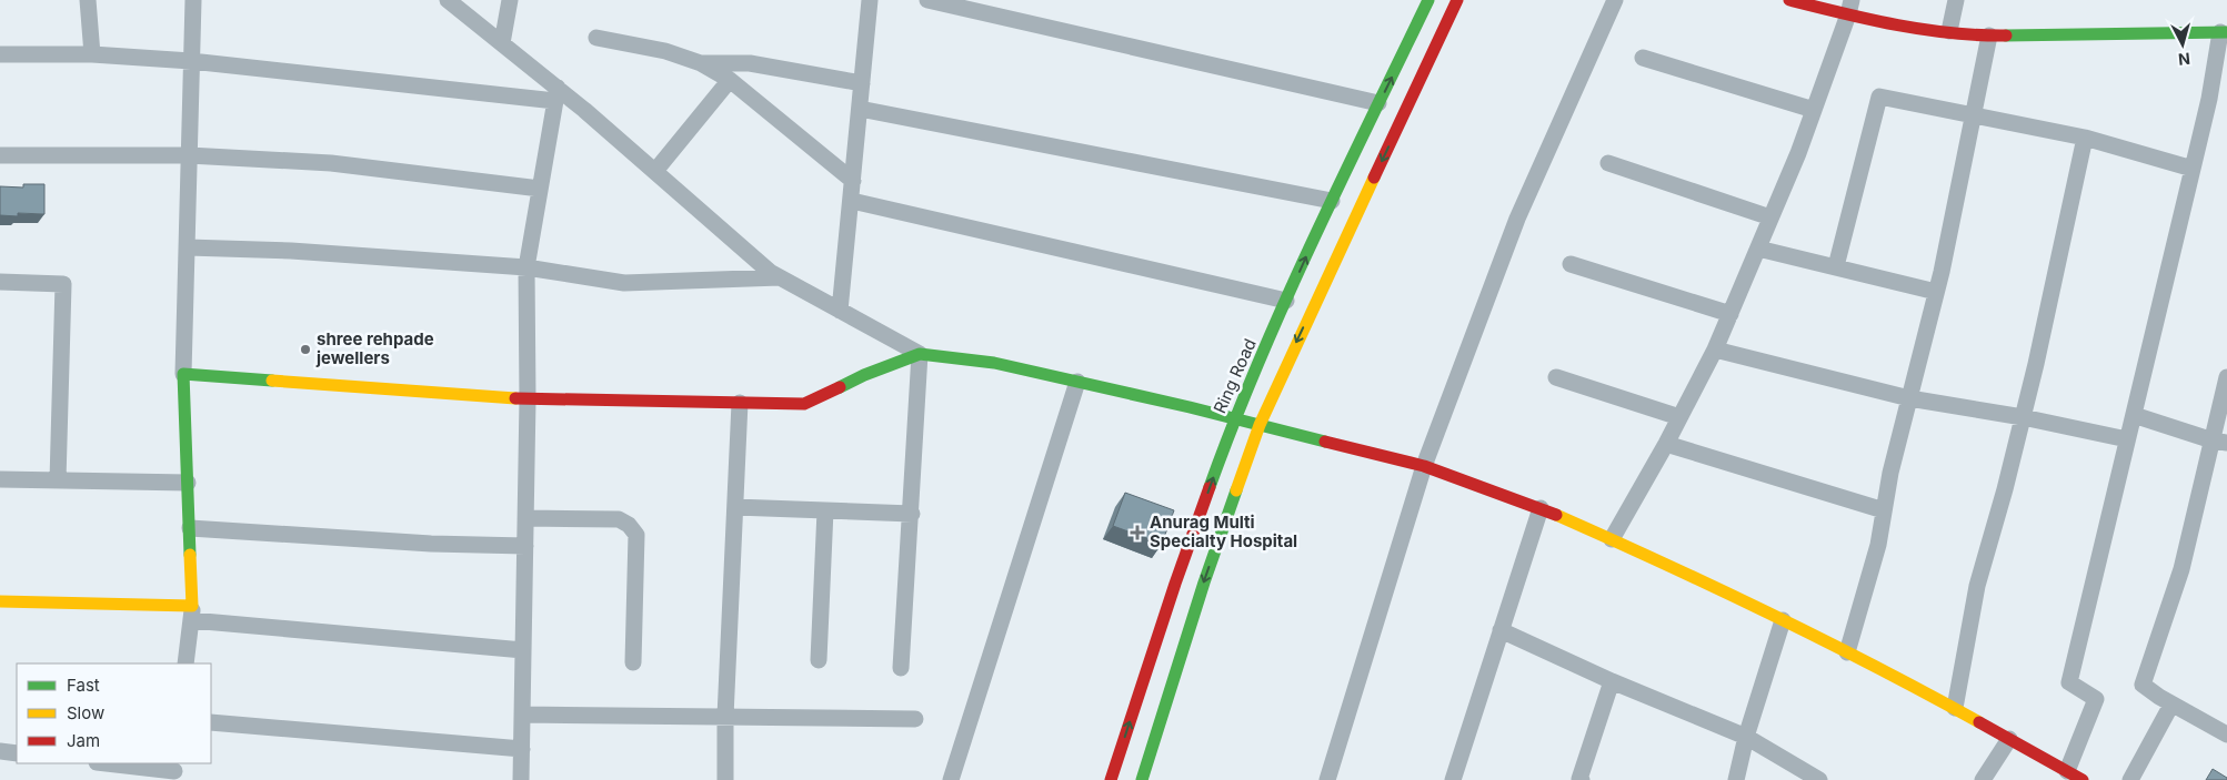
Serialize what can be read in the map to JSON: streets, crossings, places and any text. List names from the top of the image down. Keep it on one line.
{"streets":{"main road":["Ring Road"]},"places":{"other":["shree rehpade jewellers"],"health":["Anurag Multi Specialty Hospital"]},"legend":["Fast","Slow","Jam"],"north":"bottom"}
